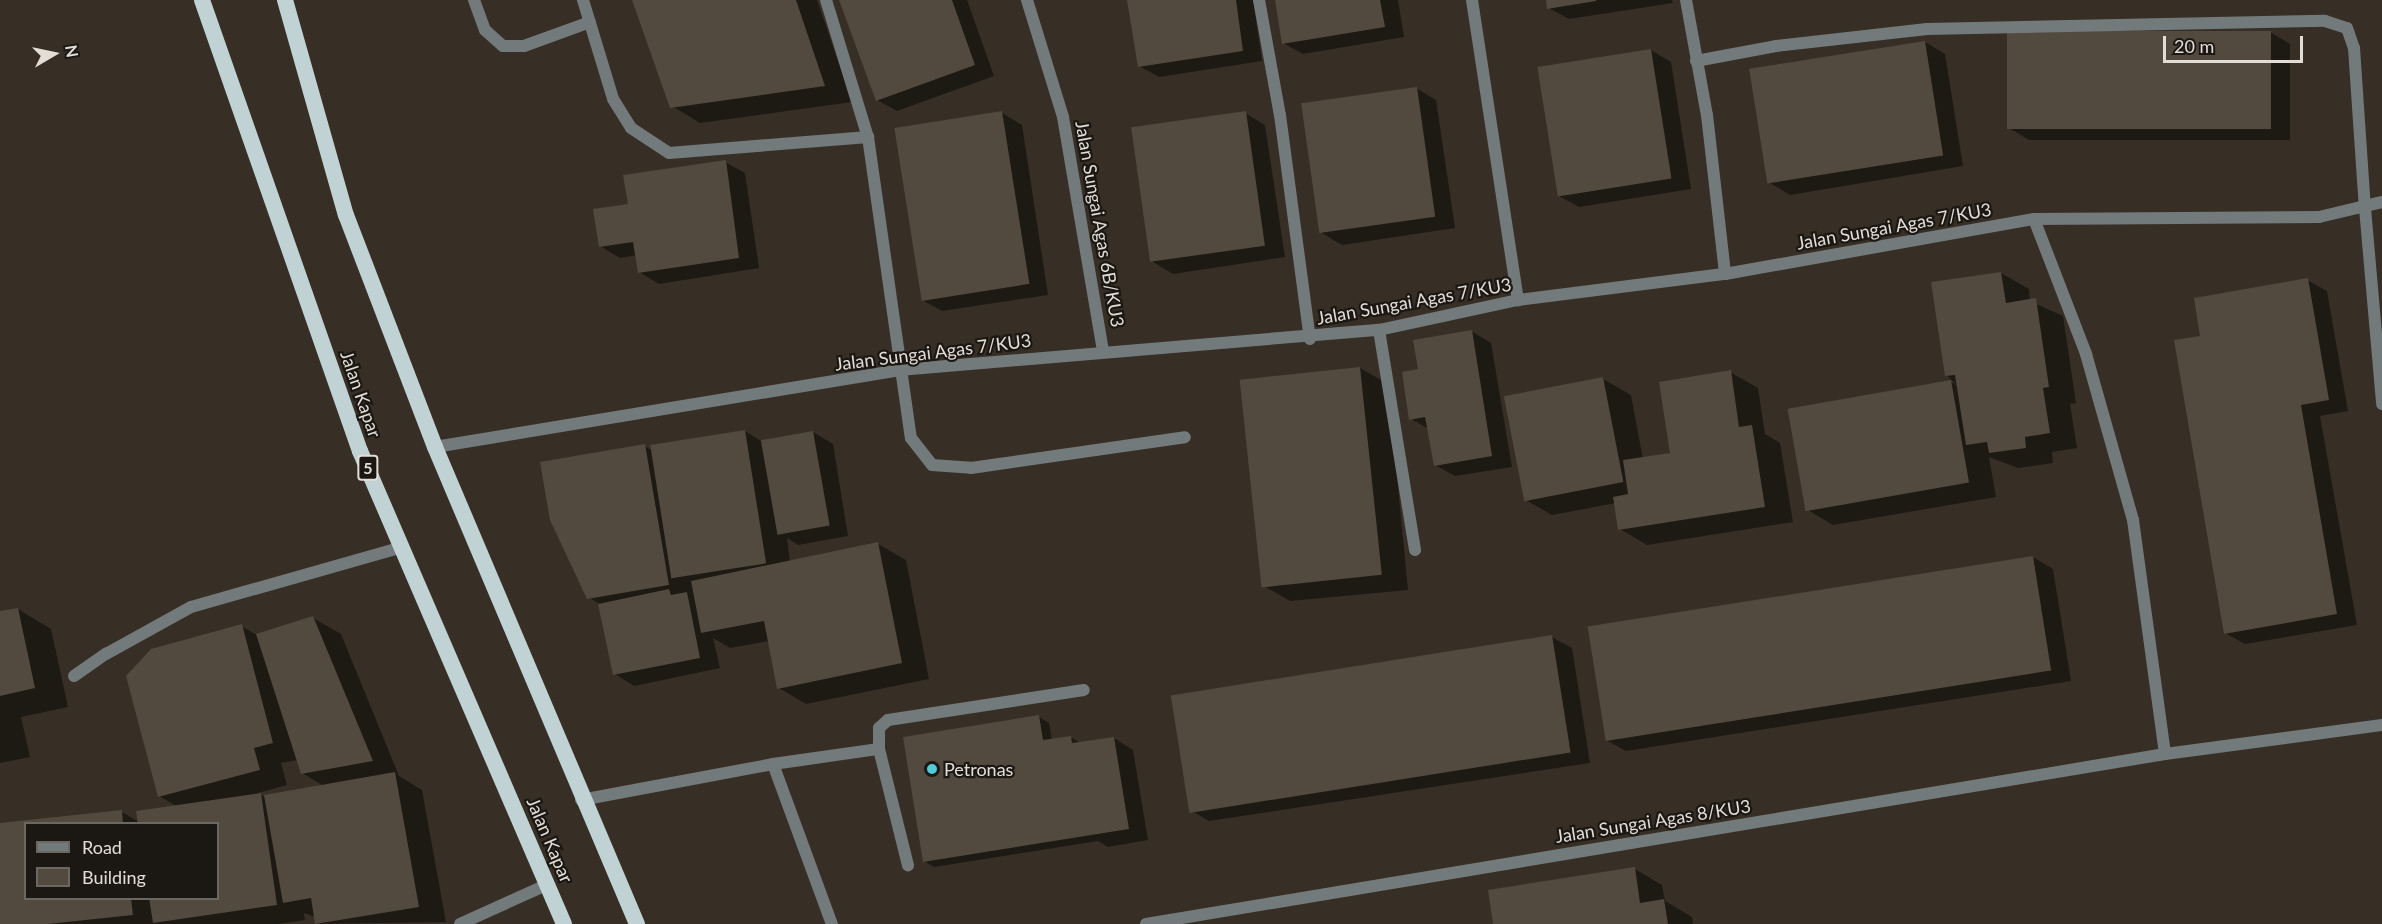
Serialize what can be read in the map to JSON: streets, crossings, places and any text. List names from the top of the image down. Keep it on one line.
{"streets":{"highway":["Jalan Kapar","5"],"street":["Jalan Sungai Agas 6B/KU3","Jalan Sungai Agas 7/KU3","Jalan Sungai Agas 8/KU3"]},"crossings":[["Jalan Sungai Agas 6B/KU3","Jalan Sungai Agas 7/KU3"]],"places":["Petronas"],"legend":["Road","Building"],"scale_bar":"20 m","north":"right"}
